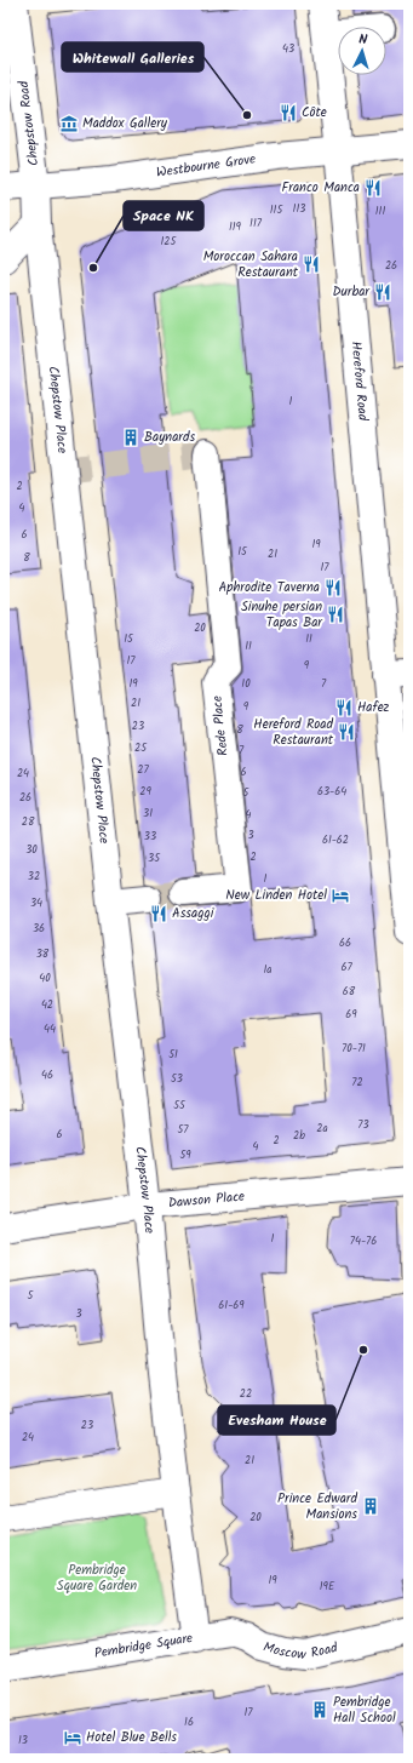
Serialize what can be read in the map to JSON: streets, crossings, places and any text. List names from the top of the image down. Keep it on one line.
{"streets":{"street":["Chepstow Road","Westbourne Grove","Hereford Road","Chepstow Place","Rede Place","Dawson Place","Pembridge Square","Moscow Road"]},"crossings":[["Chepstow Road","Westbourne Grove"],["Chepstow Road","Chepstow Place"],["Westbourne Grove","Hereford Road"],["Chepstow Place","Dawson Place"],["Chepstow Place","Pembridge Square"],["Pembridge Square","Moscow Road"]],"parks":["Pembridge Square Garden"],"places":{"restaurant":["Côte","Franco Manca","Moroccan Sahara Restaurant","Durbar","Aphrodite Taverna","Sinuhe persian Tapas Bar","Hafez","Hereford Road Restaurant","Assaggi"],"other":["Whitewall Galleries","Space NK","Evesham House"],"museum":["Maddox Gallery"],"building":["Baynards","Prince Edward Mansions","Pembridge Hall School"],"hotel":["New Linden Hotel","Hotel Blue Bells"]},"house_numbers":["43","113","115","111","117","119","125","26","1","2","4","6","19","15","21","8","17","20","15","11","11","17","9","19","10","7","21","9","23","8","25","7","27","6","24","29","63-64","5","26","31","4","28","3","33","61-62","30","2","35","32","1","34","36","66","38","67","1a","40","68","42","69","44","70-71","51","46","53","72","55","73","2a","57","6","2b","2","4","59","1","74-76","5","61-69","3","22","23","24","21","20","19","19E","17","16","13"],"north":"top"}
